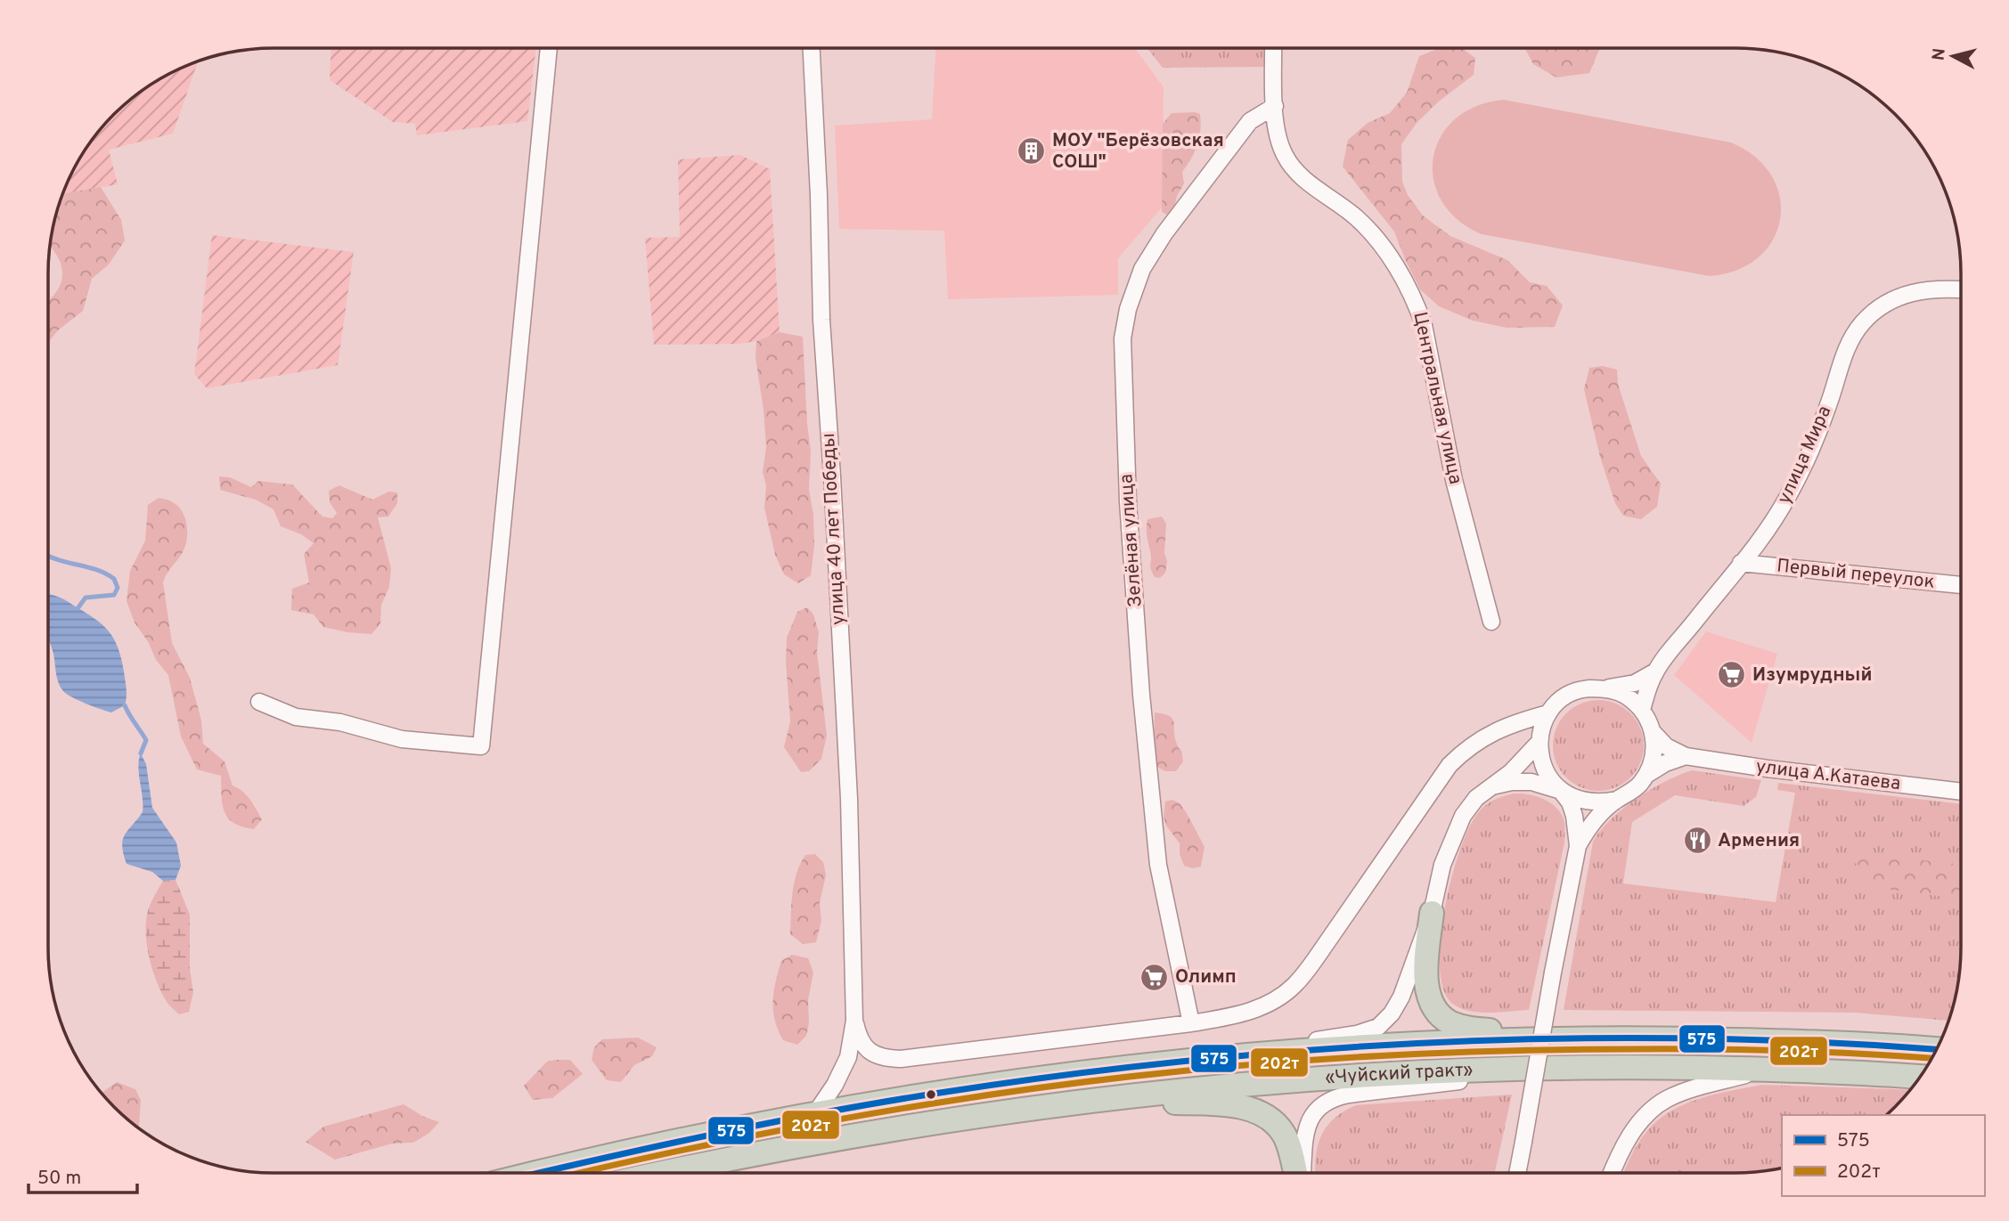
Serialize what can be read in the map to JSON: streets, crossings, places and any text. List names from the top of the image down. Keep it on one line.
{"streets":{"highway":["«Чуйский тракт»"],"street":["Центральная улица","улица Мира","улица 40 лет Победы","Зелёная улица","Первый переулок","улица А.Катаева"]},"crossings":[["Центральная улица","Зелёная улица"],["улица Мира","Первый переулок"]],"places":{"building":["МОУ \"Берёзовская СОШ\""],"supermarket":["Изумрудный","Олимп"],"restaurant":["Армения"]},"lines":["transit line 575","transit line 202т"],"legend":["575","202т"],"scale_bar":"50 m","north":"left"}
